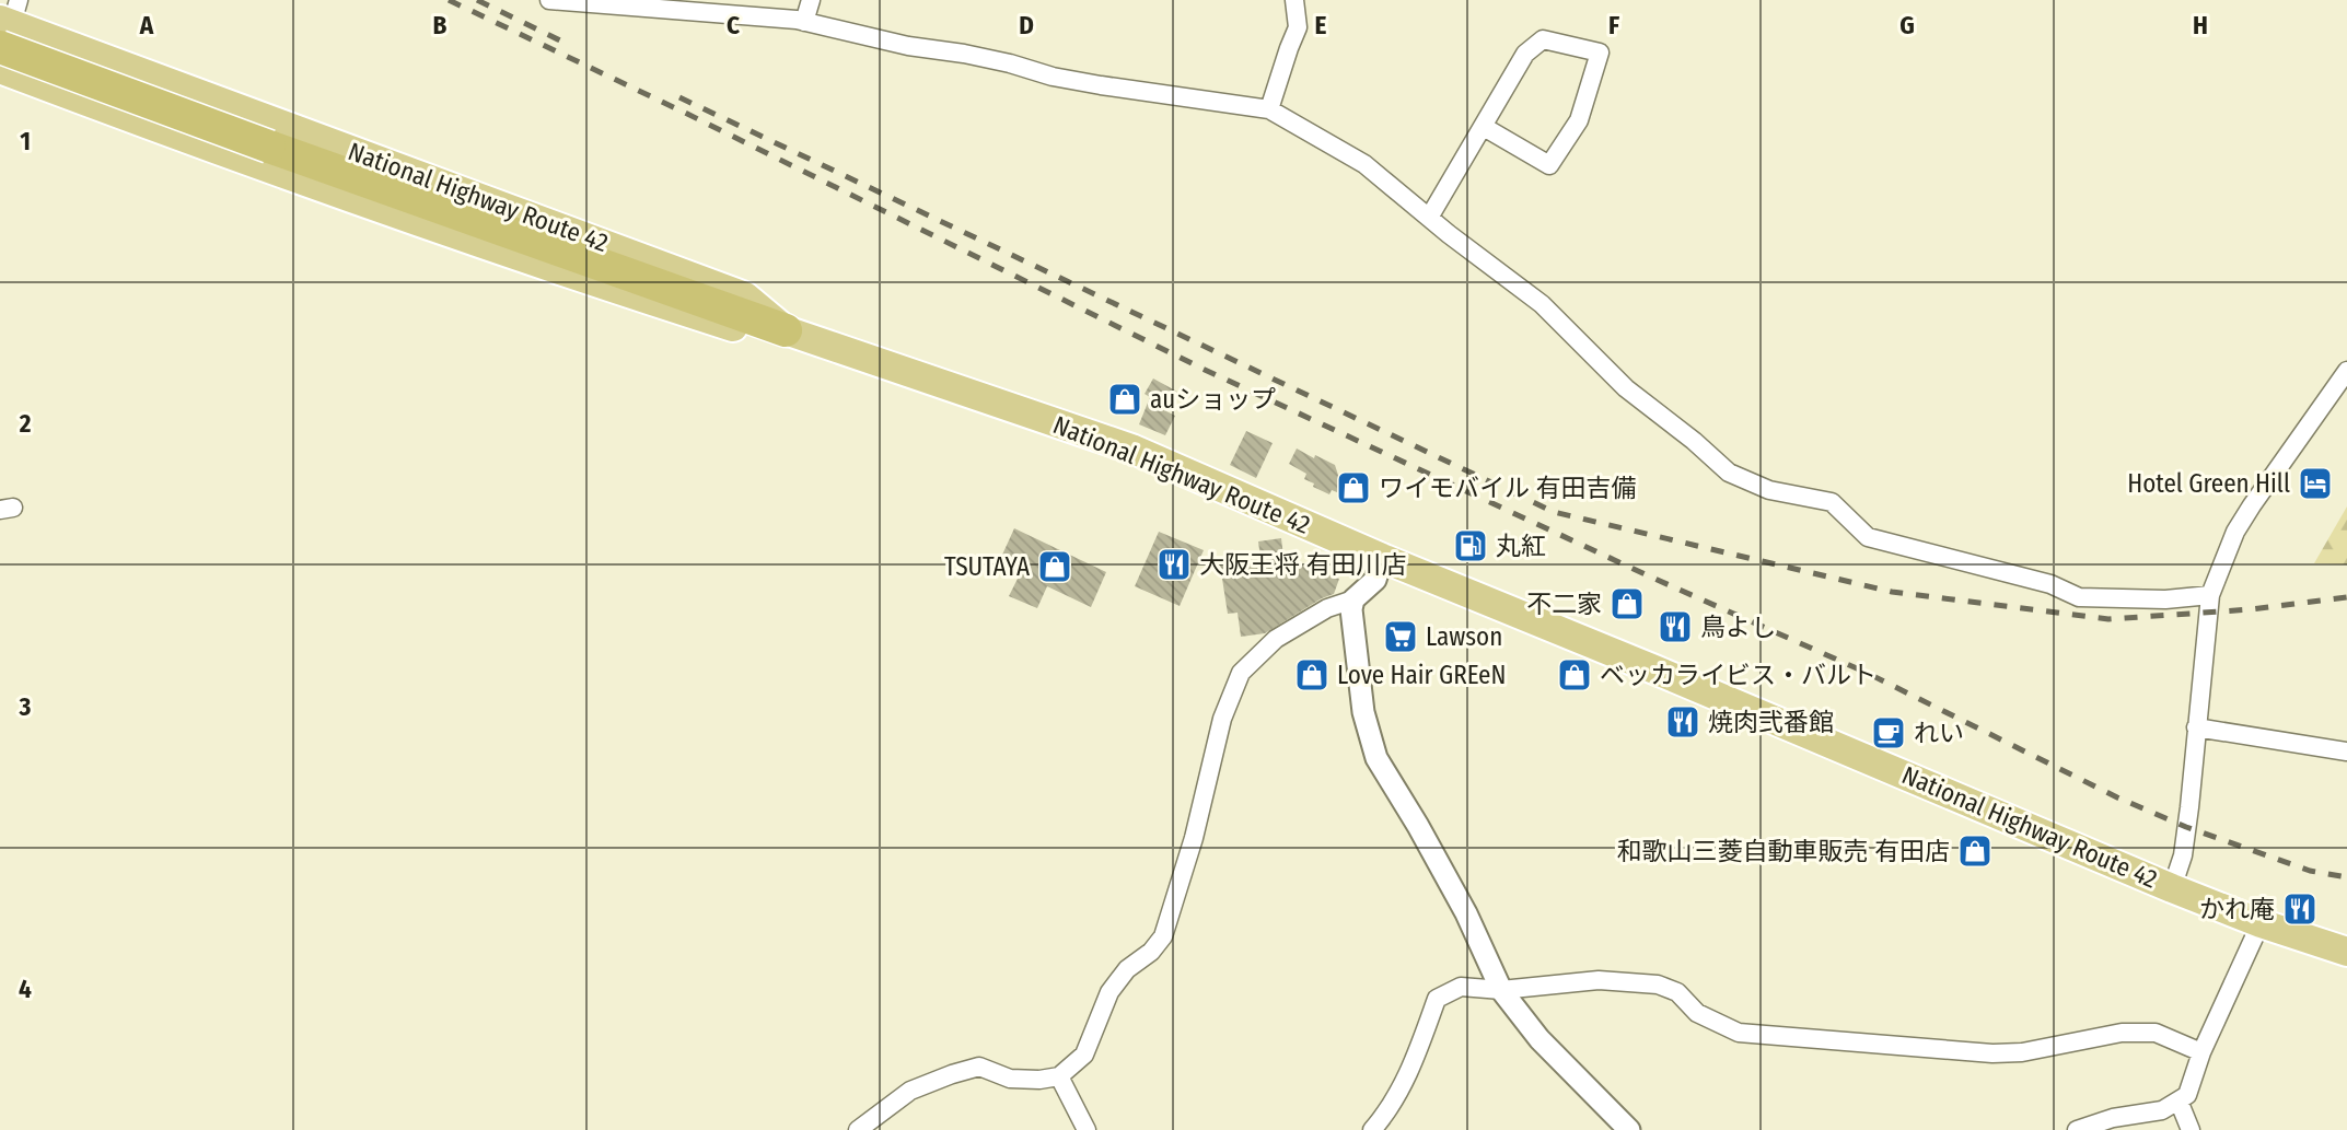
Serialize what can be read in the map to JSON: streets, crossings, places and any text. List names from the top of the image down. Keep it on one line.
{"streets":{"highway":["National Highway Route 42"]},"places":{"shop":["auショップ","ワイモバイル 有田吉備","TSUTAYA","不二家","Love Hair GREeN","ベッカライビス・バルト","和歌山三菱自動車販売 有田店"],"hotel":["Hotel Green Hill"],"fuel station":["丸紅"],"restaurant":["大阪王将 有田川店","鳥よし","焼肉弐番館","かれ庵"],"supermarket":["Lawson"],"cafe":["れい"]},"grid":{"columns":["A","B","C","D","E","F","G","H"],"rows":["1","2","3","4"]}}
